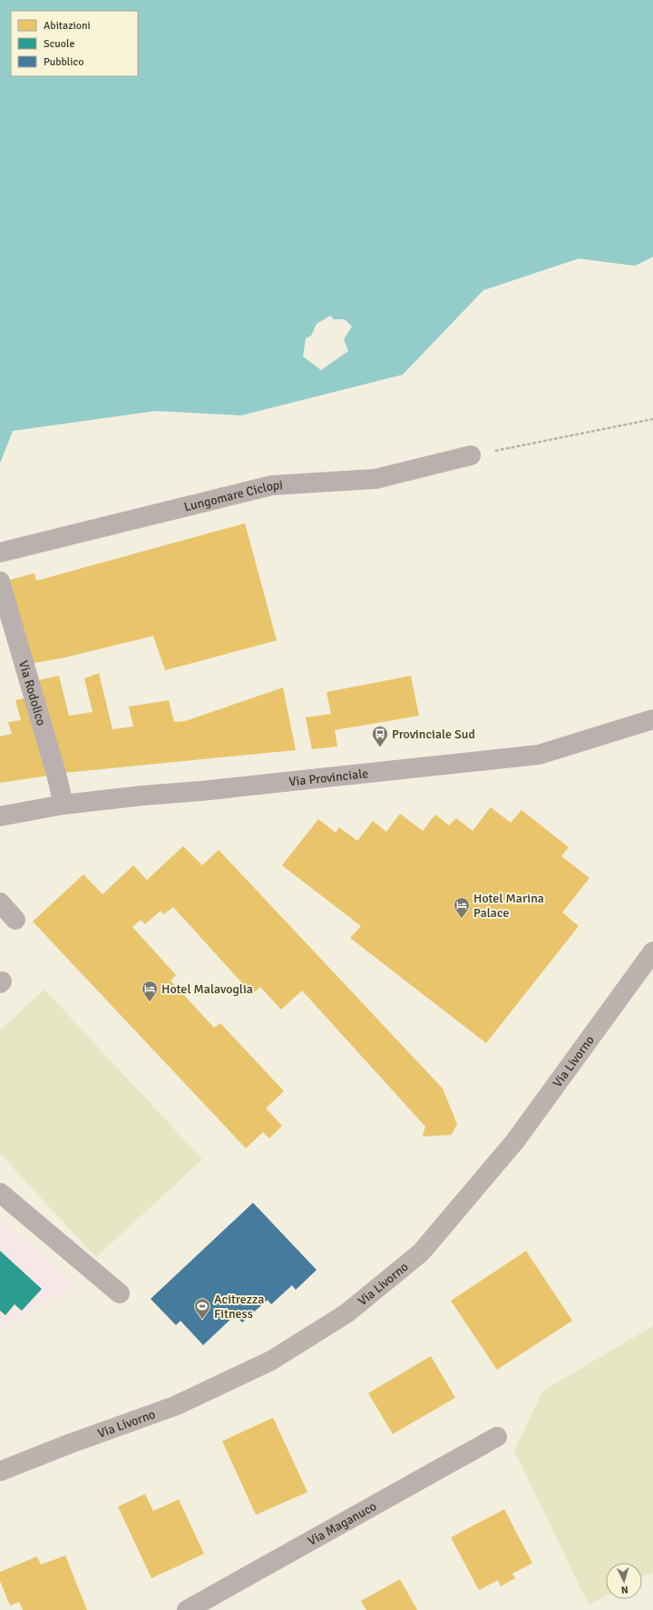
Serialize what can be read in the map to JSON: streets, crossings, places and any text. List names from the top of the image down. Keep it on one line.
{"streets":{"main road":["Via Livorno"],"street":["Lungomare Ciclopi","Via Rodolico","Via Provinciale","Via Maganuco"]},"crossings":[["Via Rodolico","Via Provinciale"]],"places":{"bus stop":["Provinciale Sud"],"hotel":["Hotel Marina Palace","Hotel Malavoglia"],"sports":["Acitrezza Fitness"]},"legend":["Abitazioni","Scuole","Pubblico"],"north":"bottom"}
